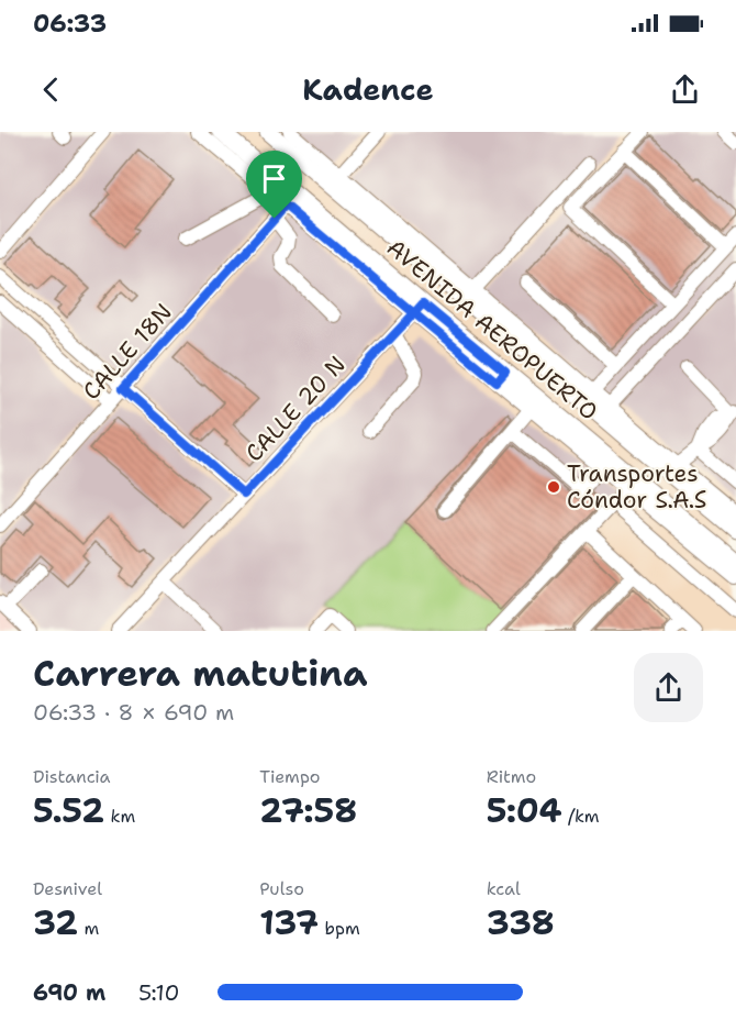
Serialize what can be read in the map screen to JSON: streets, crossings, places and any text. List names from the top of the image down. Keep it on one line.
{"streets":{"main road":["AVENIDA AEROPUERTO"],"street":["CALLE 18N","CALLE 20 N"]},"crossings":[["AVENIDA AEROPUERTO","CALLE 18N"],["AVENIDA AEROPUERTO","CALLE 20 N"]],"places":["Transportes Cóndor S.A.S"],"page":{"status":"06:33","header":"Kadence","heading":["Carrera matutina","06:33 · 8 × 690 m"],"stats":[["Distancia","5.52 km"],["Tiempo","27:58"],["Ritmo","5:04 /km"],["Desnivel","32 m"],["Pulso","137 bpm"],["kcal","338"]],"list":[{"name":"690 m","note":"5:10"}]}}
